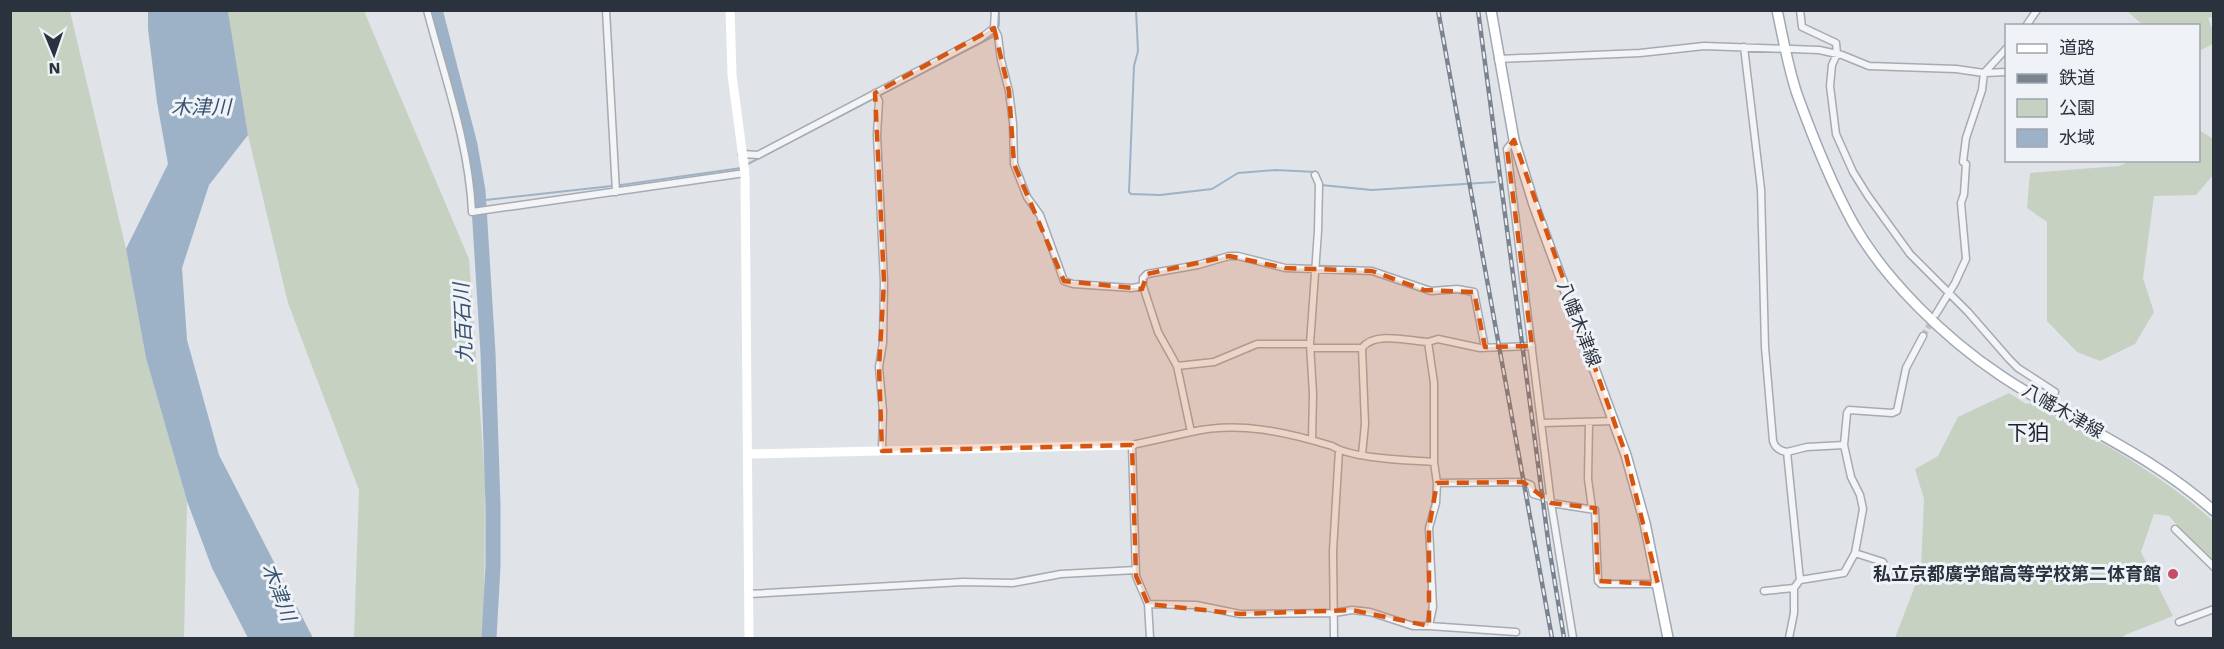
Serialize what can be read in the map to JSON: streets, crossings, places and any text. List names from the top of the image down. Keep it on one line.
{"streets":{"main road":["八幡木津線"]},"districts":["下狛"],"water":["木津川","九百石川"],"places":["私立京都廣学館高等学校第二体育館"],"legend":["道路","鉄道","公園","水域"],"north":"bottom"}
